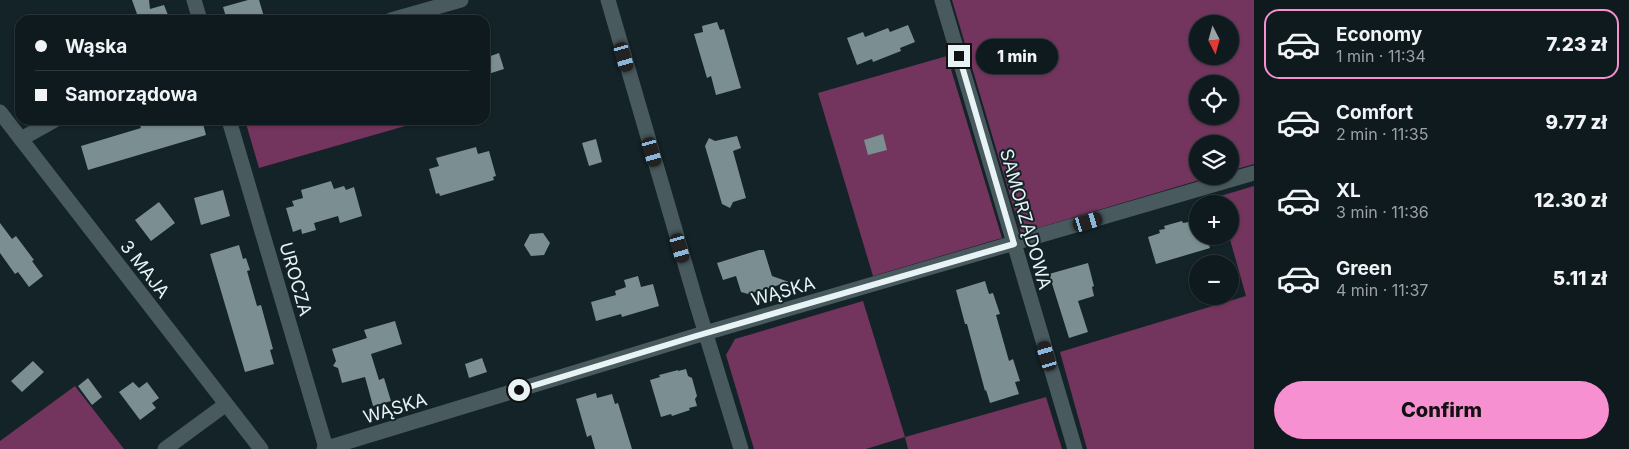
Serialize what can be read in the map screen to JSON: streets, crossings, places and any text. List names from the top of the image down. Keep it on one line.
{"streets":{"street":["SAMORZĄDOWA","3 MAJA","UROCZA","WĄSKA"]},"crossings":[["SAMORZĄDOWA","WĄSKA"],["UROCZA","WĄSKA"]],"north":"bottom","page":{"list":[{"name":"Economy","note":"1 min · 11:34","value":"7.23 zł"},{"name":"Comfort","note":"2 min · 11:35","value":"9.77 zł"},{"name":"XL","note":"3 min · 11:36","value":"12.30 zł"},{"name":"Green","note":"4 min · 11:37","value":"5.11 zł"}],"map_buttons":["+","−"],"banner":["Wąska","Samorządowa"],"bubble":"1 min","buttons":"Confirm"}}
